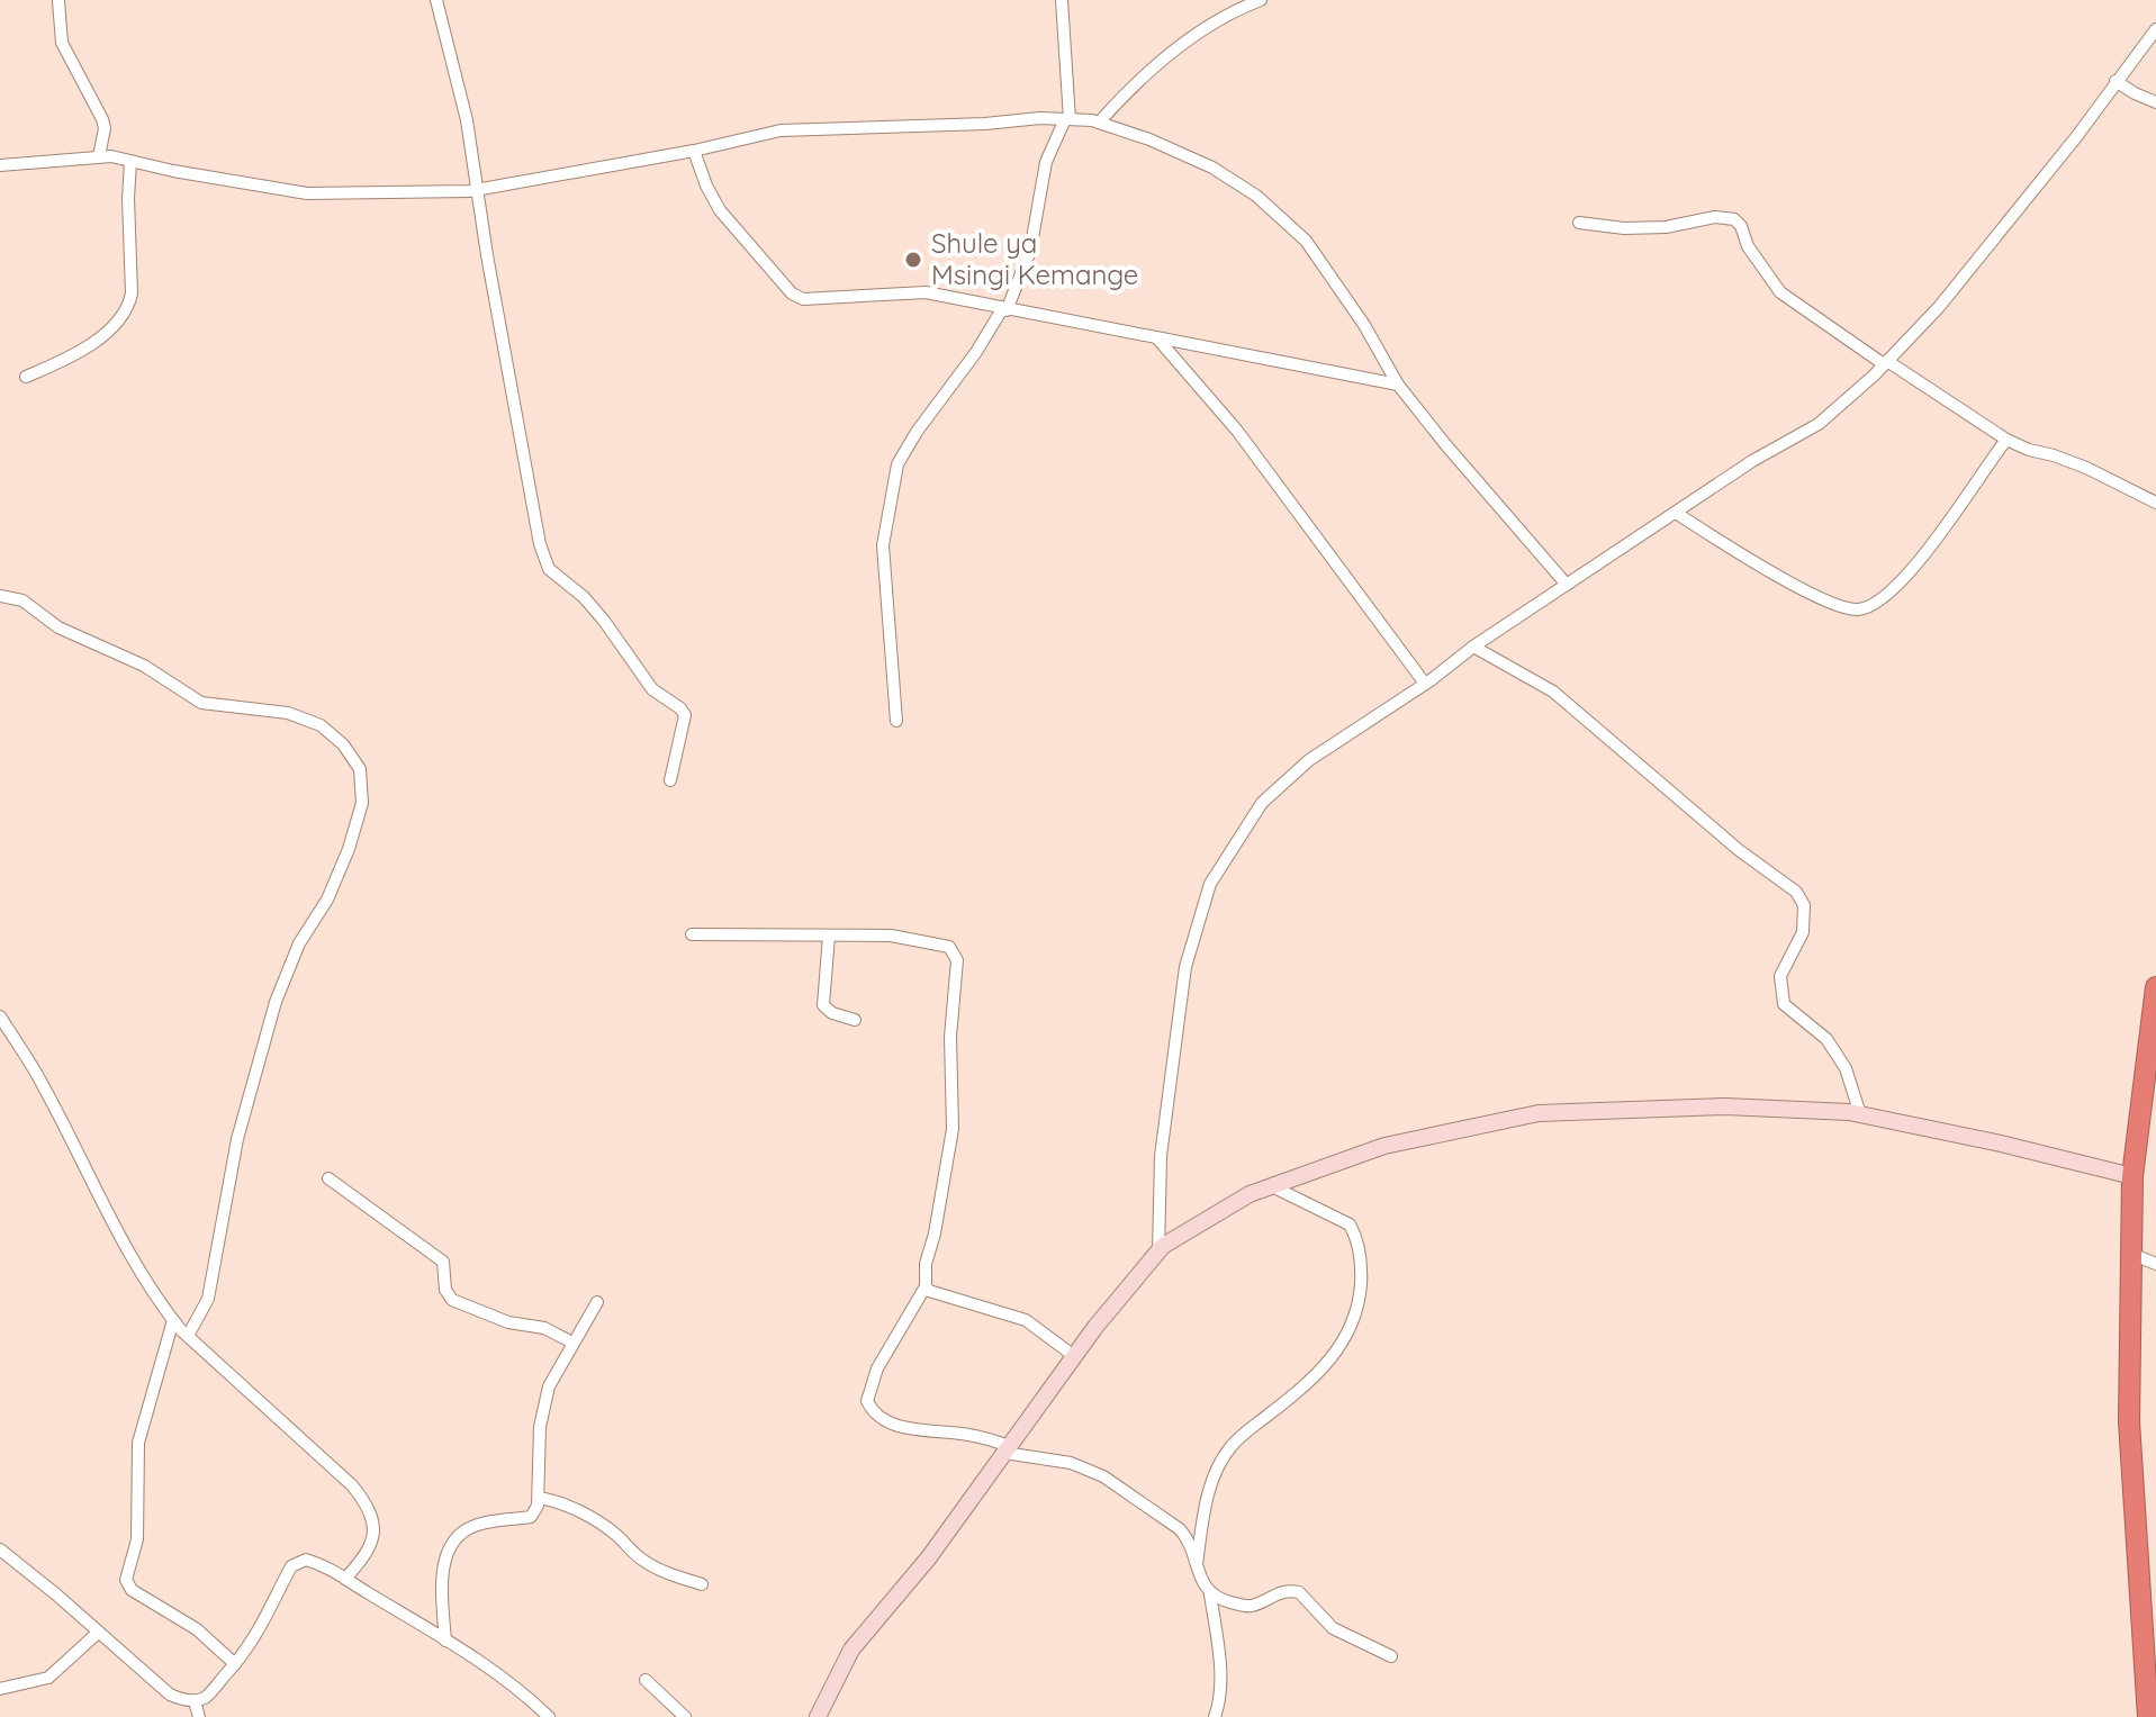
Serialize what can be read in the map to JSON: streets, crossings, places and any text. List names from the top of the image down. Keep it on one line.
{"places":["Shule ya Msingi Kemange"]}
